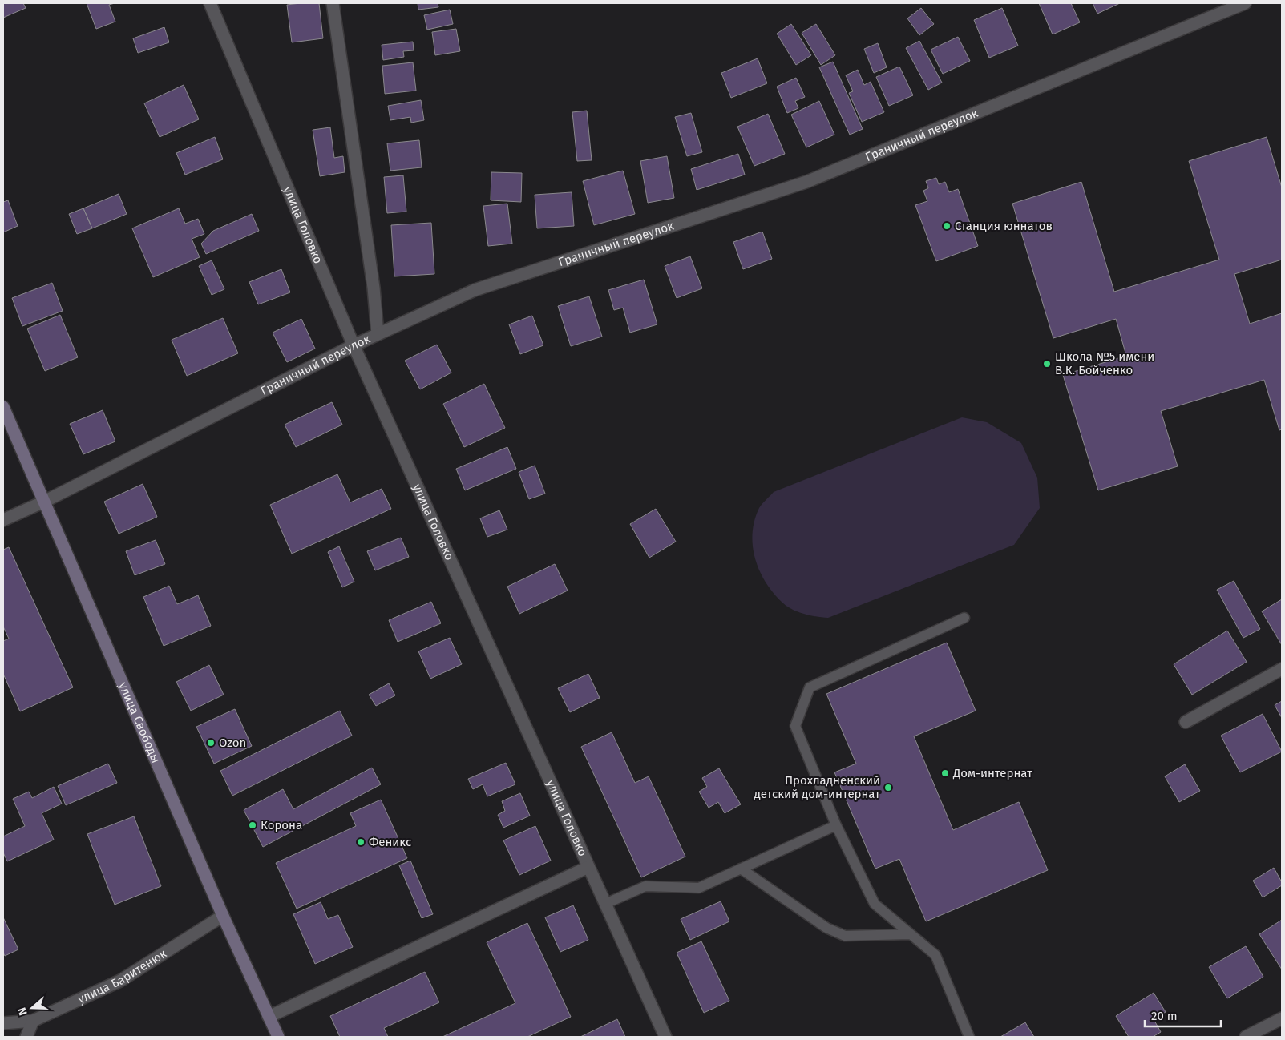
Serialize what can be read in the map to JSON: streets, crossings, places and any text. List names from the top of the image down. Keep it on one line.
{"streets":{"main road":["улица Свободы"],"street":["Граничный переулок","улица Головко","улица Баритенюк"]},"crossings":[["Граничный переулок","улица Головко"],["Граничный переулок","улица Свободы"],["улица Свободы","улица Баритенюк"]],"places":["Станция юннатов","Школа №5 имени В.К. Бойченко","Ozon","Дом-интернат","Прохладненский детский дом-интернат","Корона","Феникс"],"scale_bar":"20 m","north":"left"}
